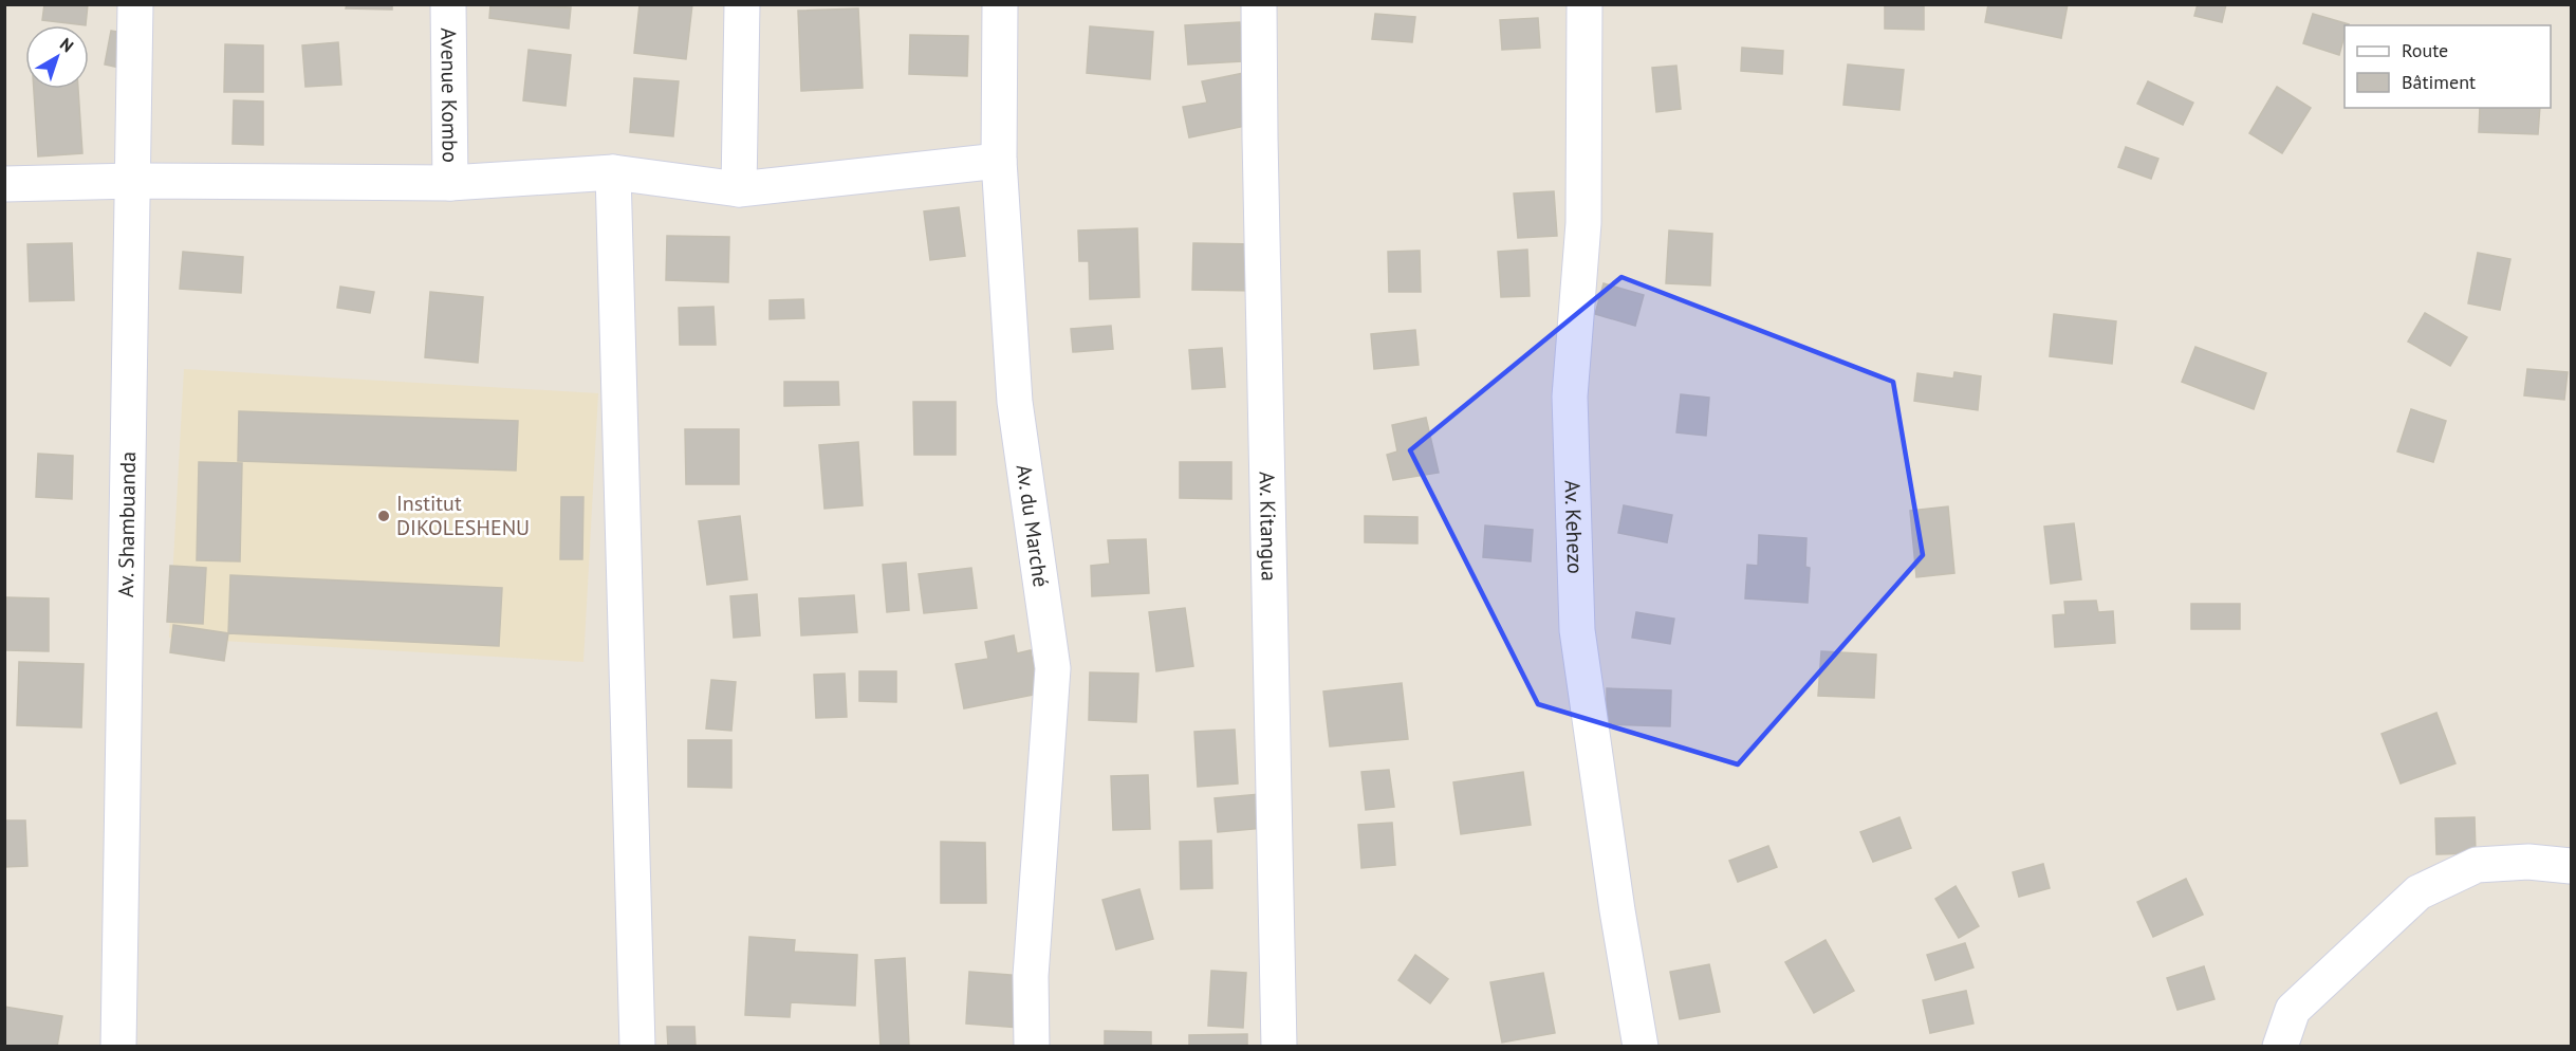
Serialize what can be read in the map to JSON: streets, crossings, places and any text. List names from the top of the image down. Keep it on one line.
{"streets":{"street":["Avenue Kombo","Av. Shambuanda","Av. du Marché","Av. Kitangua","Av. Kehezo"]},"places":["Institut DIKOLESHENU"],"legend":["Route","Bâtiment"],"north":"top right"}
